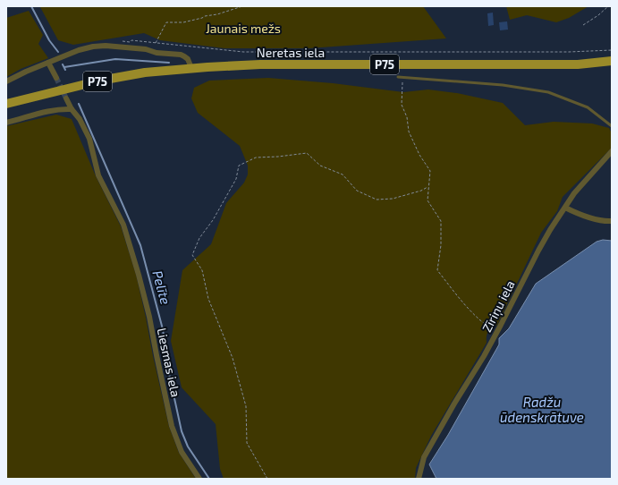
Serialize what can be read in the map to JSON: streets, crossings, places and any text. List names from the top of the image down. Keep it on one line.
{"streets":{"main road":["Neretas iela","P75"],"street":["Zīriņu iela","Liesmas iela"]},"water":["Pelīte","Radžu ūdenskrātuve"],"parks":["Jaunais mežs"]}
